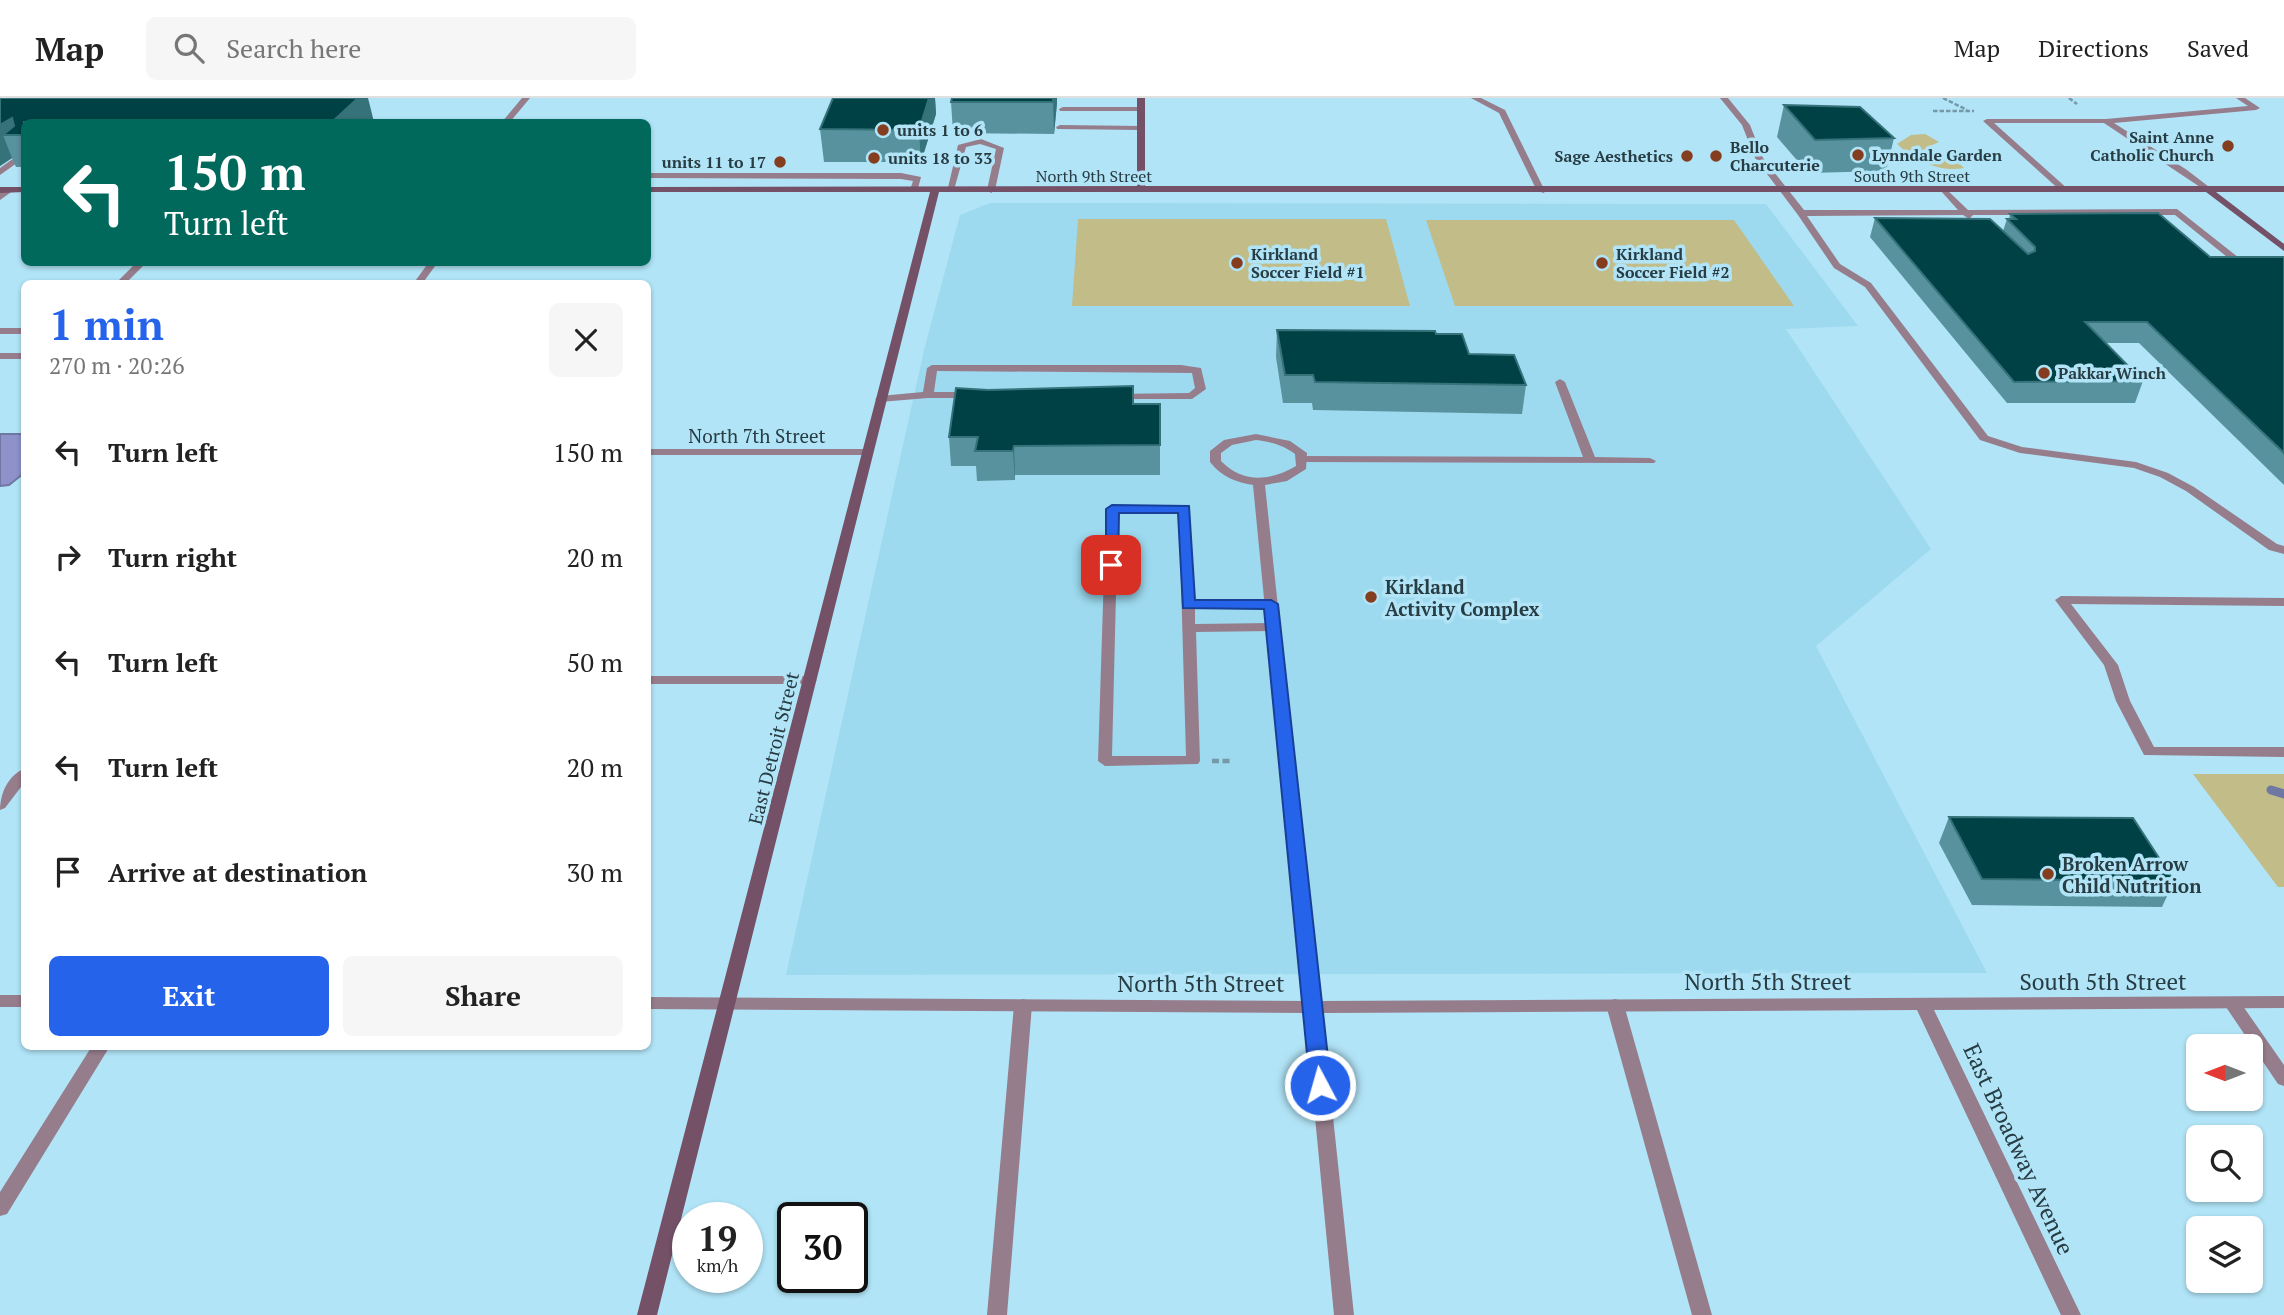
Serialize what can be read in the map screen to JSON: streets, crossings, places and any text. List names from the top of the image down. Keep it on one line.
{"streets":{"street":["North 9th Street","South 9th Street","North 7th Street","East Detroit Street","North 5th Street","South 5th Street","East Broadway Avenue"]},"crossings":[["North 9th Street","South 9th Street"],["North 9th Street","East Detroit Street"],["North 7th Street","East Detroit Street"],["East Detroit Street","North 5th Street"],["North 5th Street","South 5th Street"],["North 5th Street","East Broadway Avenue"],["South 5th Street","East Broadway Avenue"]],"places":["units 1 to 6","Saint Anne Catholic Church","Lynndale Garden","Sage Aesthetics","Bello Charcuterie","units 18 to 33","units 11 to 17","Kirkland Soccer Field #1","Kirkland Soccer Field #2","Pakkar Winch","Kirkland Activity Complex","Broken Arrow Child Nutrition"],"north":"left","page":{"header":"Map","search":"Search here","nav":["Map","Directions","Saved"],"turn":["150 m","Turn left"],"heading":["1 min","270 m · 20:26"],"list":[{"name":"Turn left","value":"150 m"},{"name":"Turn right","value":"20 m"},{"name":"Turn left","value":"50 m"},{"name":"Turn left","value":"20 m"},{"name":"Arrive at destination","value":"30 m"}],"buttons":["Exit","Share"],"speed":"19 km/h","limit":"30"}}
